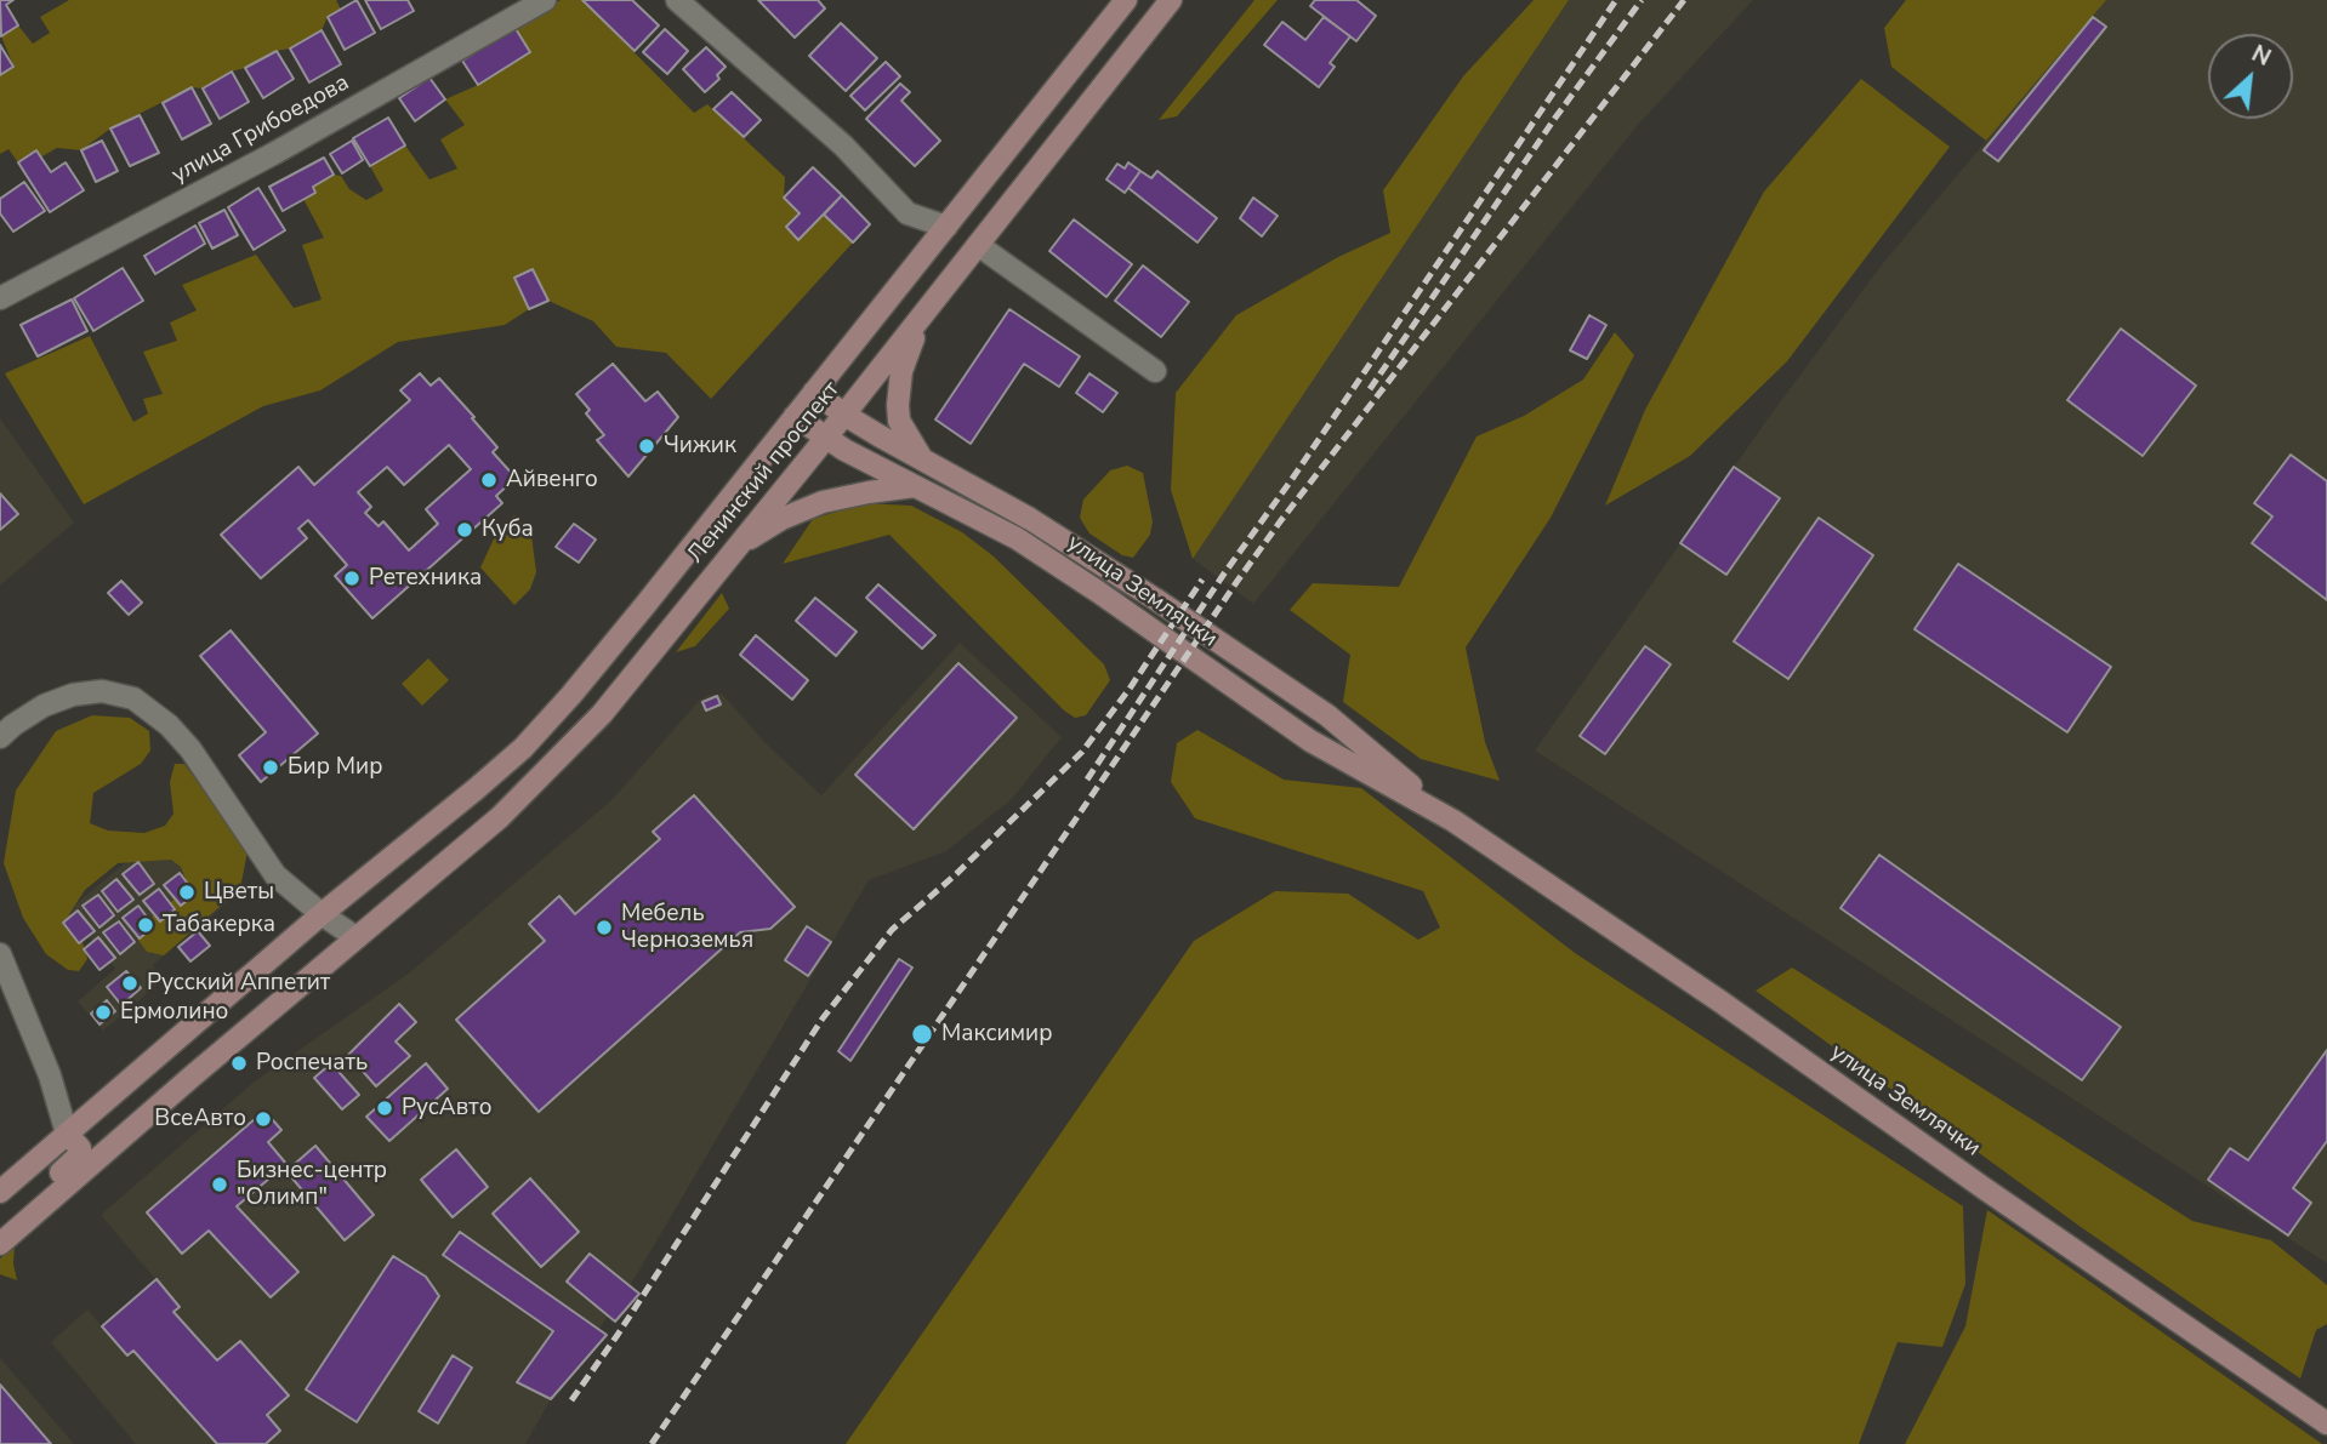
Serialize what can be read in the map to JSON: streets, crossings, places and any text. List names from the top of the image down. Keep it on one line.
{"streets":{"main road":["Ленинский проспект","улица Землячки"],"street":["улица Грибоедова"]},"crossings":[["Ленинский проспект","улица Землячки"]],"places":["Чижик","Айвенго","Куба","Ретехника","Бир Мир","Цветы","Табакерка","Мебель Черноземья","Русский Аппетит","Ермолино","Максимир","Роспечать","РусАвто","ВсеАвто","Бизнес-центр \"Олимп\""],"north":"top right"}
